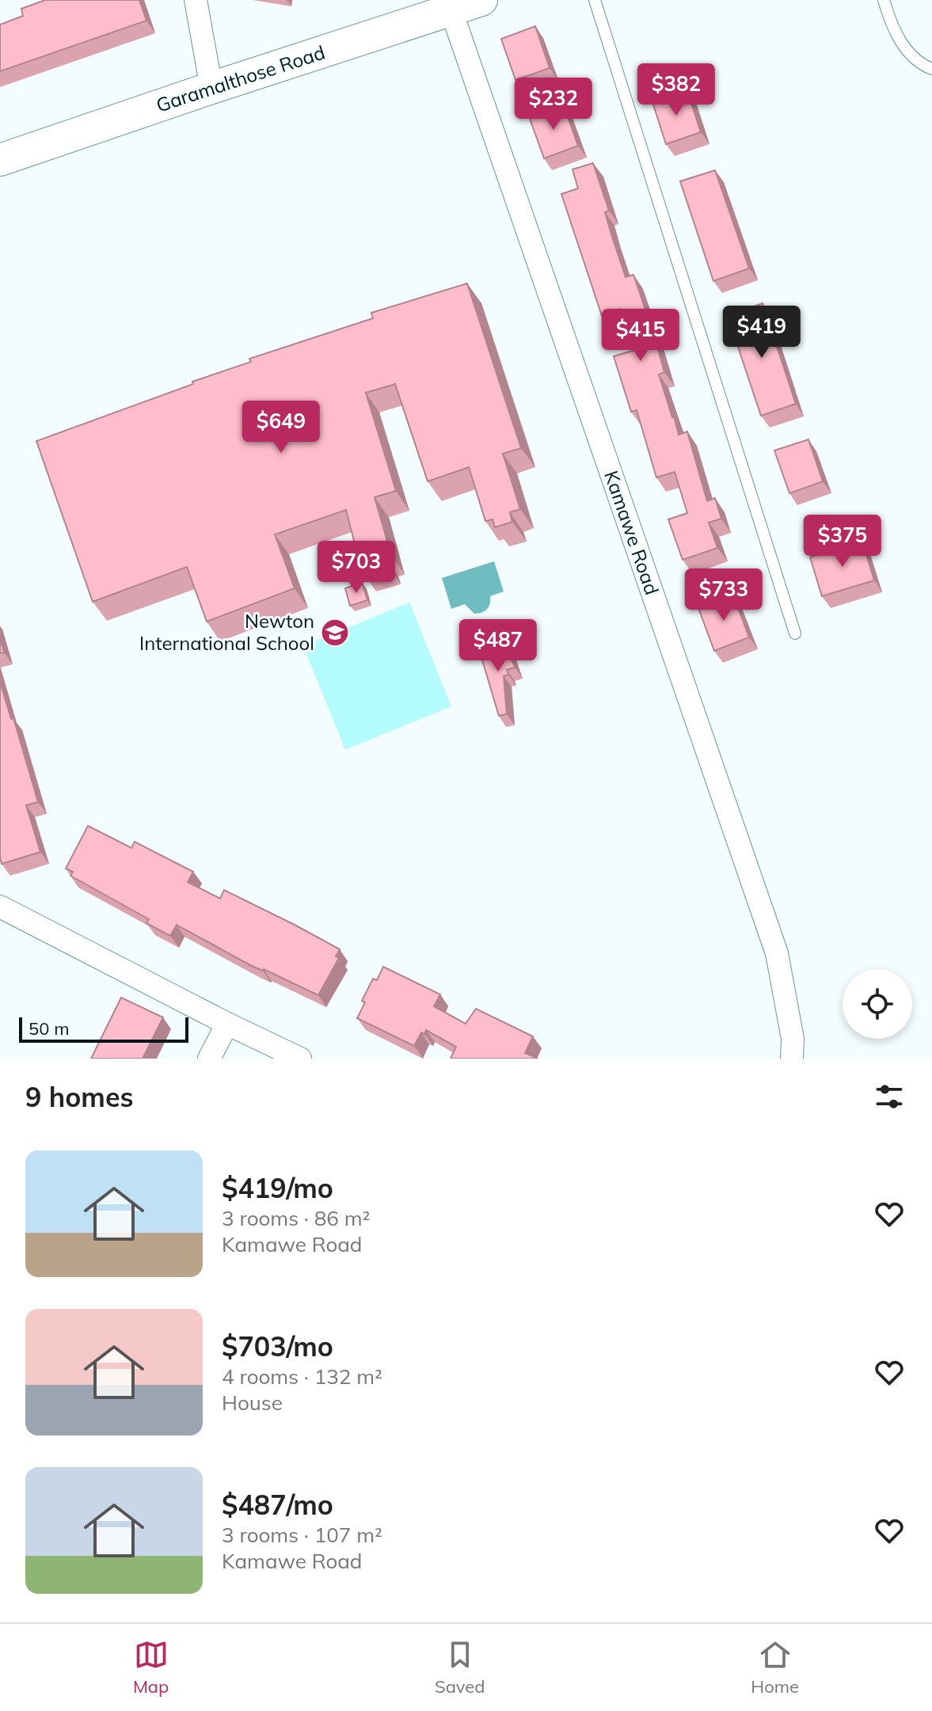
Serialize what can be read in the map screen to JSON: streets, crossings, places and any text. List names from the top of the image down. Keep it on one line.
{"streets":{"street":["Garamalthose Road","Kamawe Road"]},"crossings":[["Garamalthose Road","Kamawe Road"]],"places":{"school or university":["Newton International School"]},"scale_bar":"50 m","page":{"price":["$382","$232","$419","$415","$649","$375","$703","$733","$487"],"scale":"50 m","heading":"9 homes","list":[{"name":"$419/mo","note":"3 rooms · 86 m² · Kamawe Road"},{"name":"$703/mo","note":"4 rooms · 132 m² · House"},{"name":"$487/mo","note":"3 rooms · 107 m² · Kamawe Road"}],"tabs":["Map","Saved","Home"]}}
